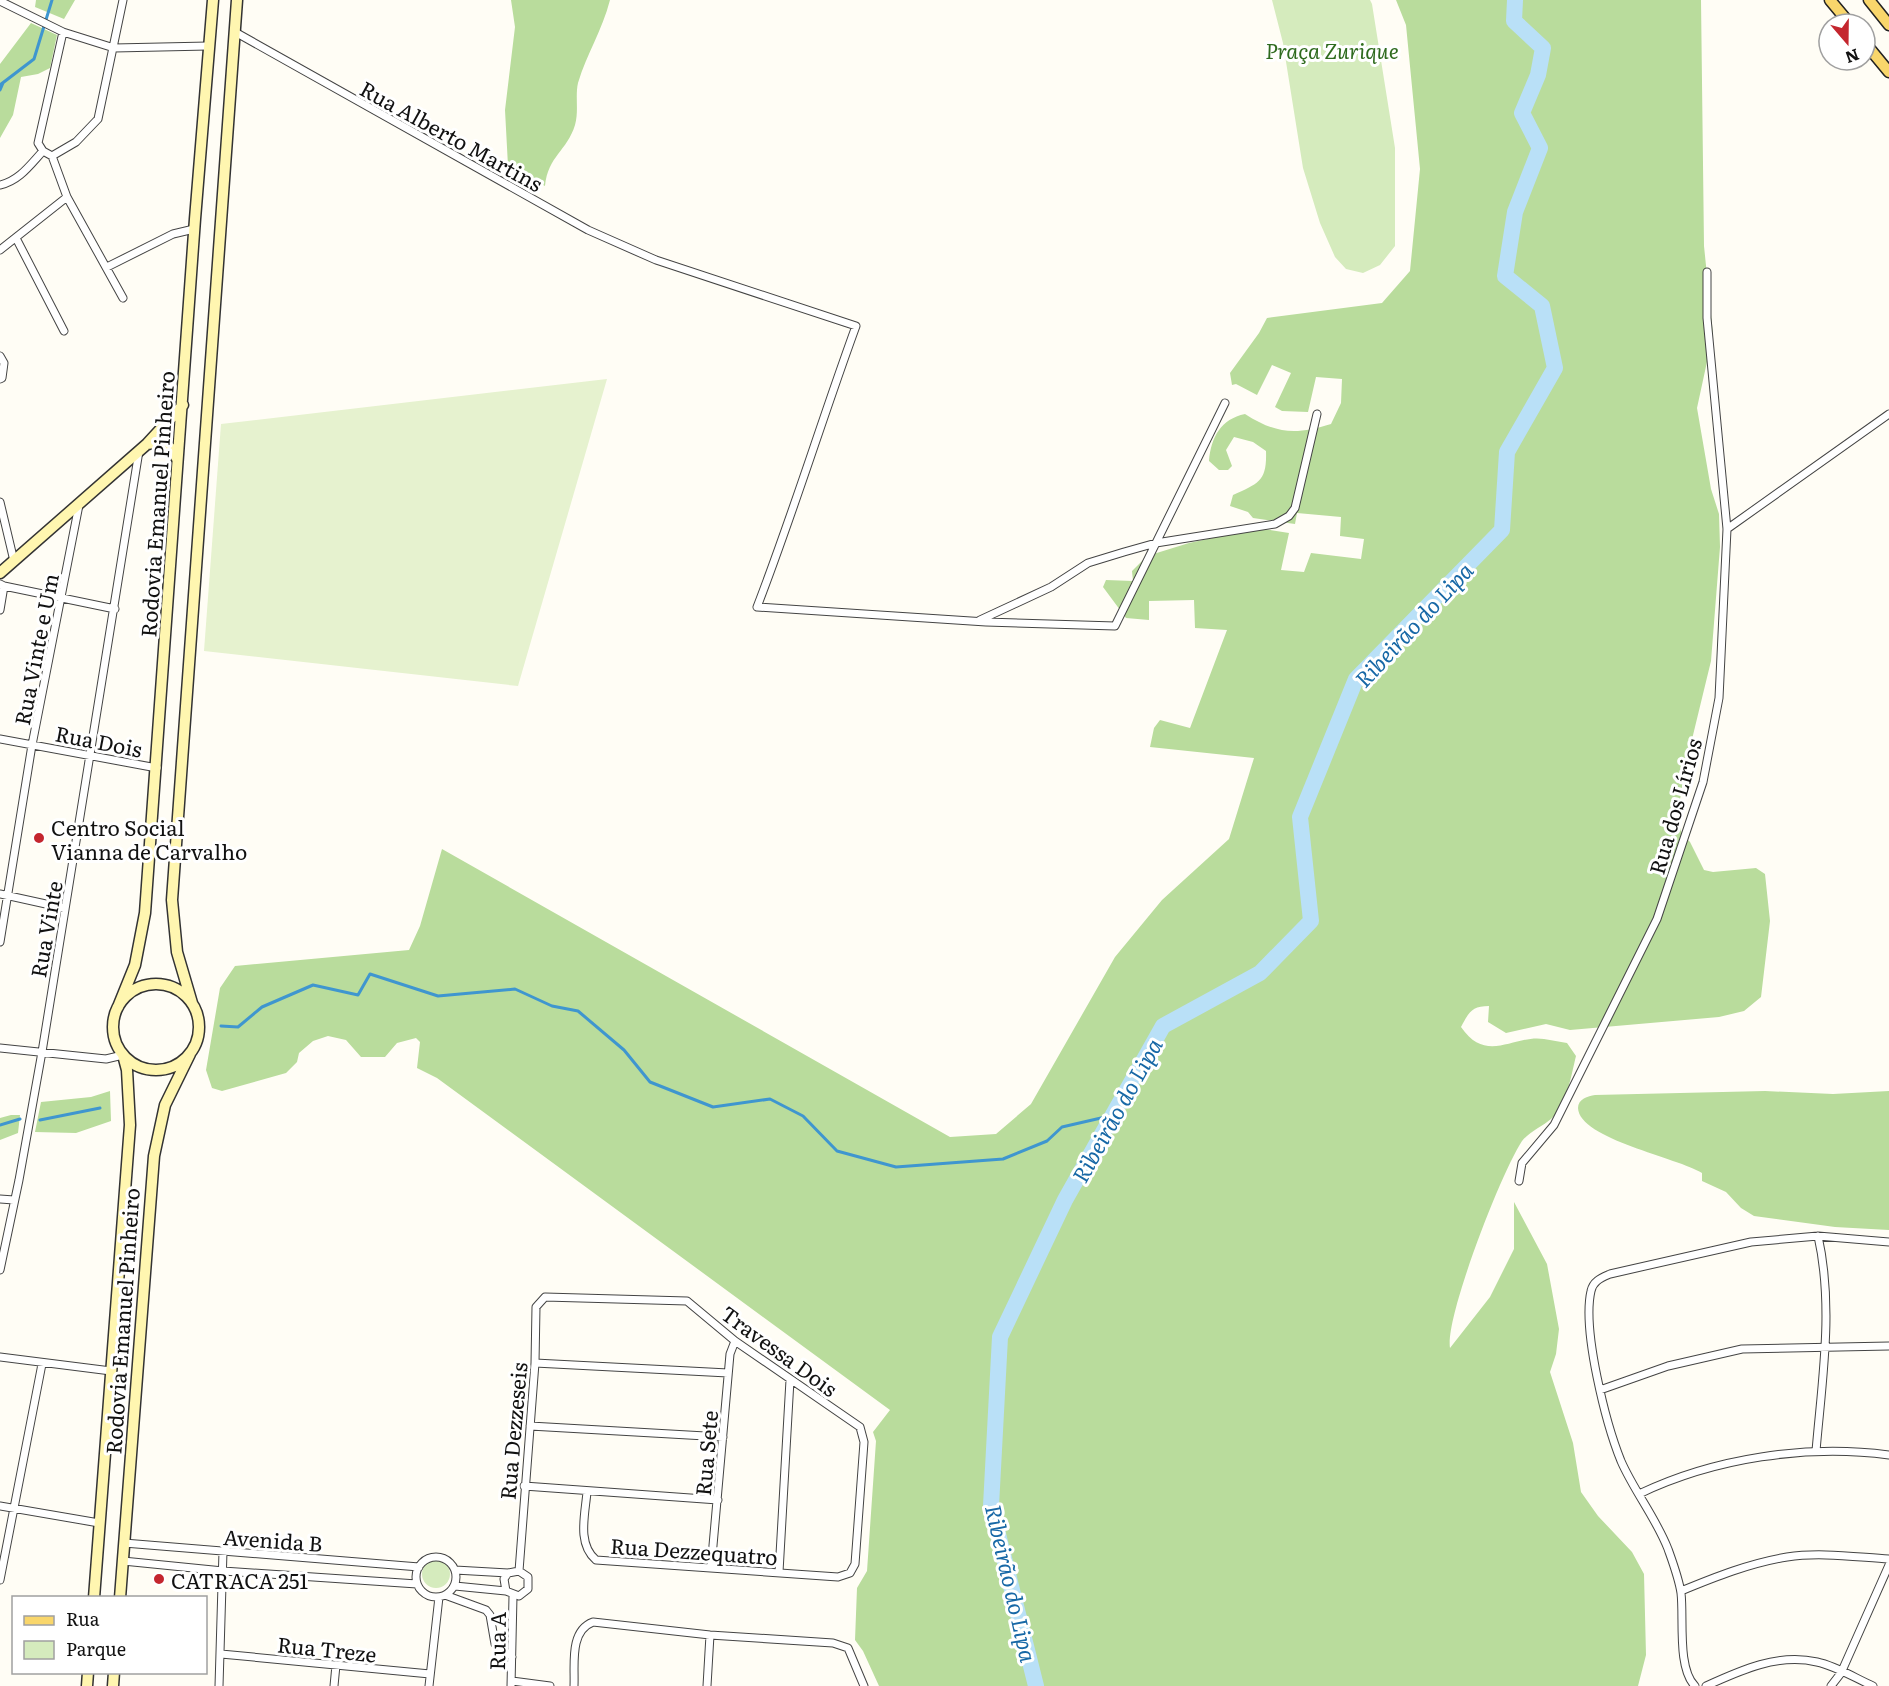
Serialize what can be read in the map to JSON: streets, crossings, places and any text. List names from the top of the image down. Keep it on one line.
{"streets":{"main road":["Rodovia Emanuel Pinheiro"],"street":["Rua Alberto Martins","Rua Vinte e Um","Rua Dois","Rua dos Lírios","Rua Vinte","Travessa Dois","Rua Dezzeseis","Rua Sete","Avenida B","Rua Dezzequatro","Rua A","Rua Treze"]},"crossings":[["Rua Alberto Martins","Rodovia Emanuel Pinheiro"],["Rodovia Emanuel Pinheiro","Rua Dois"],["Rodovia Emanuel Pinheiro","Avenida B"],["Rua Vinte e Um","Rua Dois"],["Rua Dois","Rua Vinte"],["Travessa Dois","Rua Dezzeseis"],["Travessa Dois","Rua Sete"],["Travessa Dois","Rua Dezzequatro"],["Rua Dezzeseis","Rua A"],["Rua Sete","Rua Dezzequatro"],["Avenida B","Rua A"]],"water":["Ribeirão do Lipa"],"parks":["Praça Zurique"],"places":["Centro Social Vianna de Carvalho","CATRACA 251"],"legend":["Rua","Parque"],"north":"bottom"}
